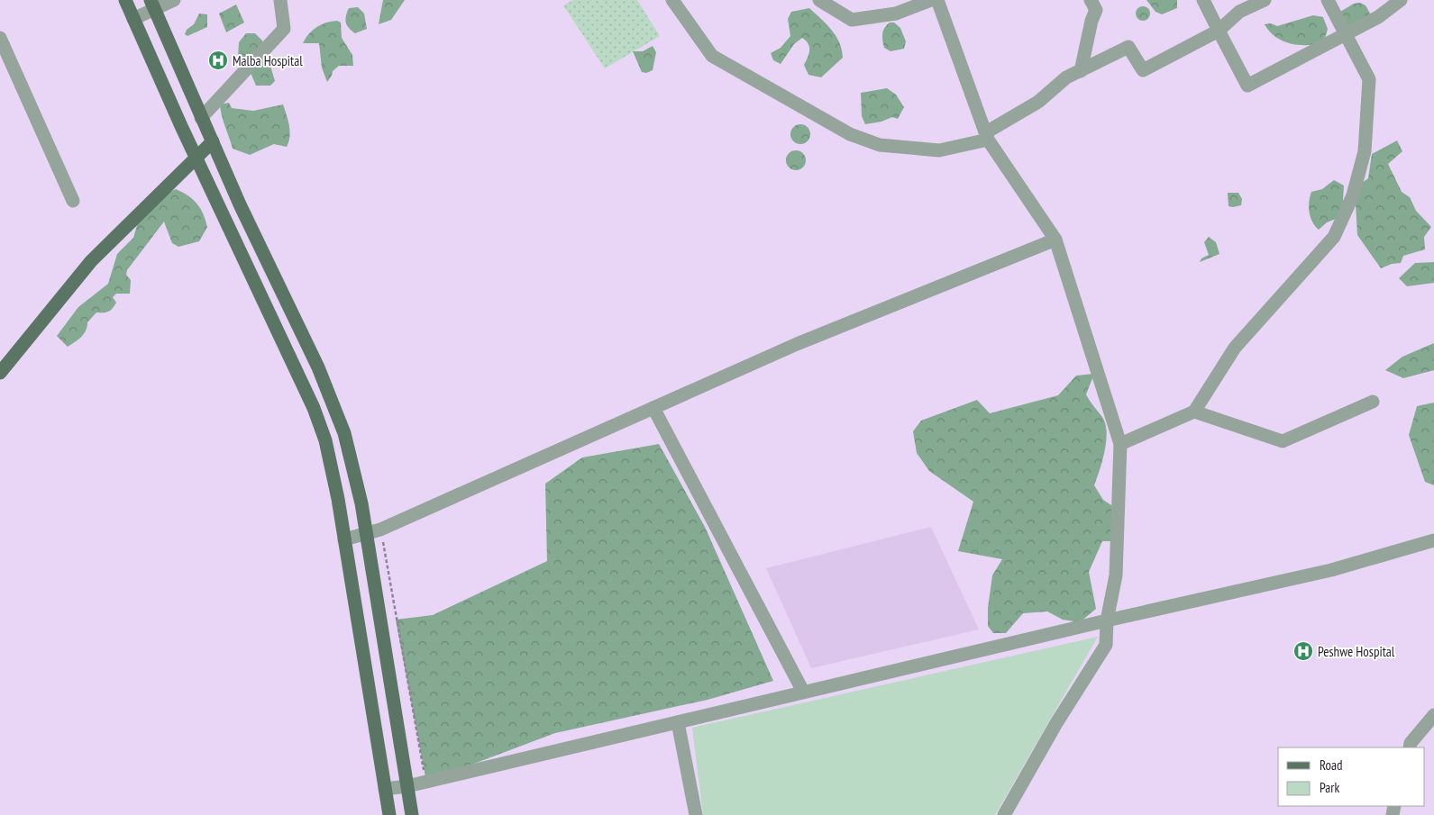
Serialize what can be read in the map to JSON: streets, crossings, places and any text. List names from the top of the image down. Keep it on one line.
{"places":{"hospital":["Malba Hospital","Peshwe Hospital"]},"legend":["Road","Park"]}
